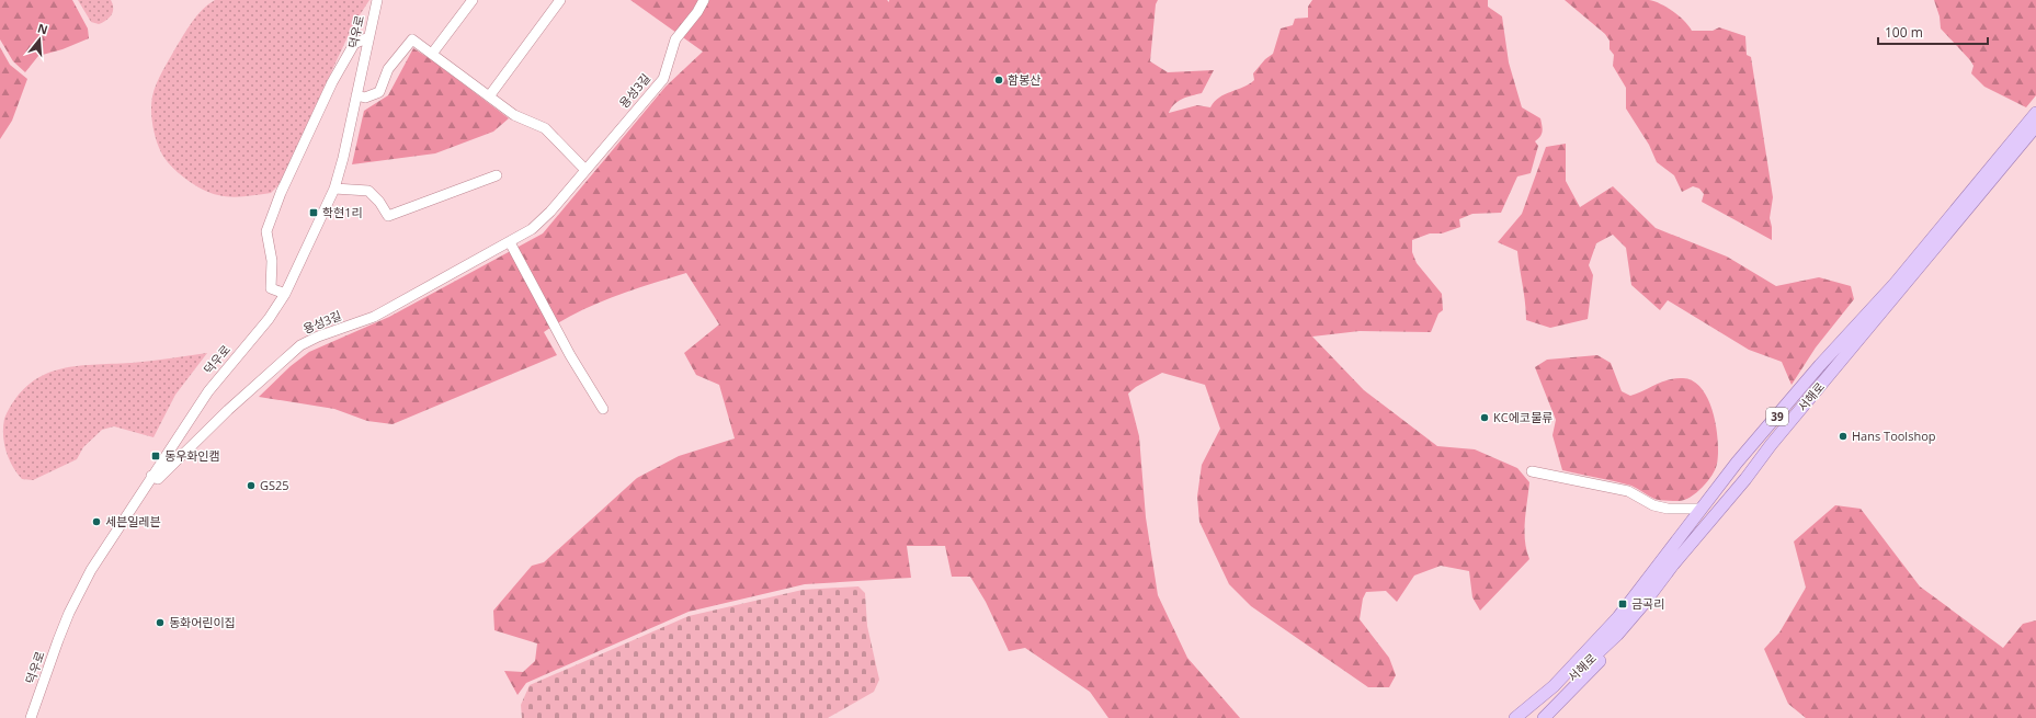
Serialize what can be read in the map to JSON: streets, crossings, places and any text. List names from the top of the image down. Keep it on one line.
{"streets":{"main road":["서해로","39"],"street":["덕우로","용성3길"]},"crossings":[["덕우로","용성3길"]],"places":{"other":["함봉산","KC에코물류","Hans Toolshop","GS25","세븐일레븐","동화어린이집"],"transit":["학현1리","동우화인캠","금곡리"]},"scale_bar":"100 m","north":"top"}
